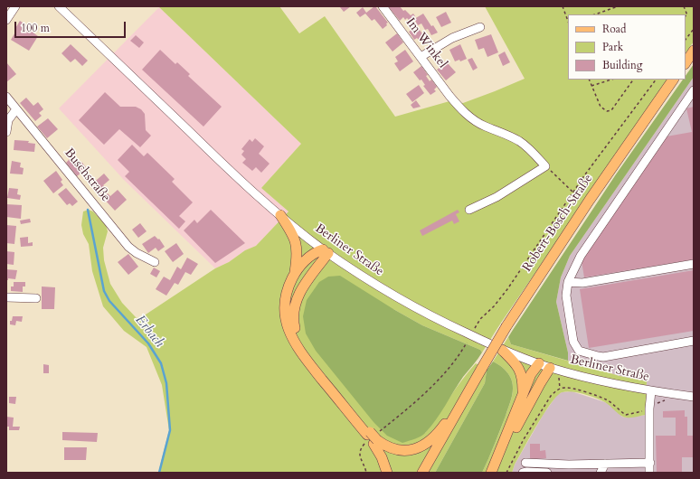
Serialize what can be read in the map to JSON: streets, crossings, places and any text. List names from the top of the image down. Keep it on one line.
{"streets":{"main road":["Robert-Bosch-Straße"],"street":["Im Winkel","Buschstraße","Berliner Straße"]},"water":["Erbach"],"legend":["Road","Park","Building"],"scale_bar":"100 m"}
